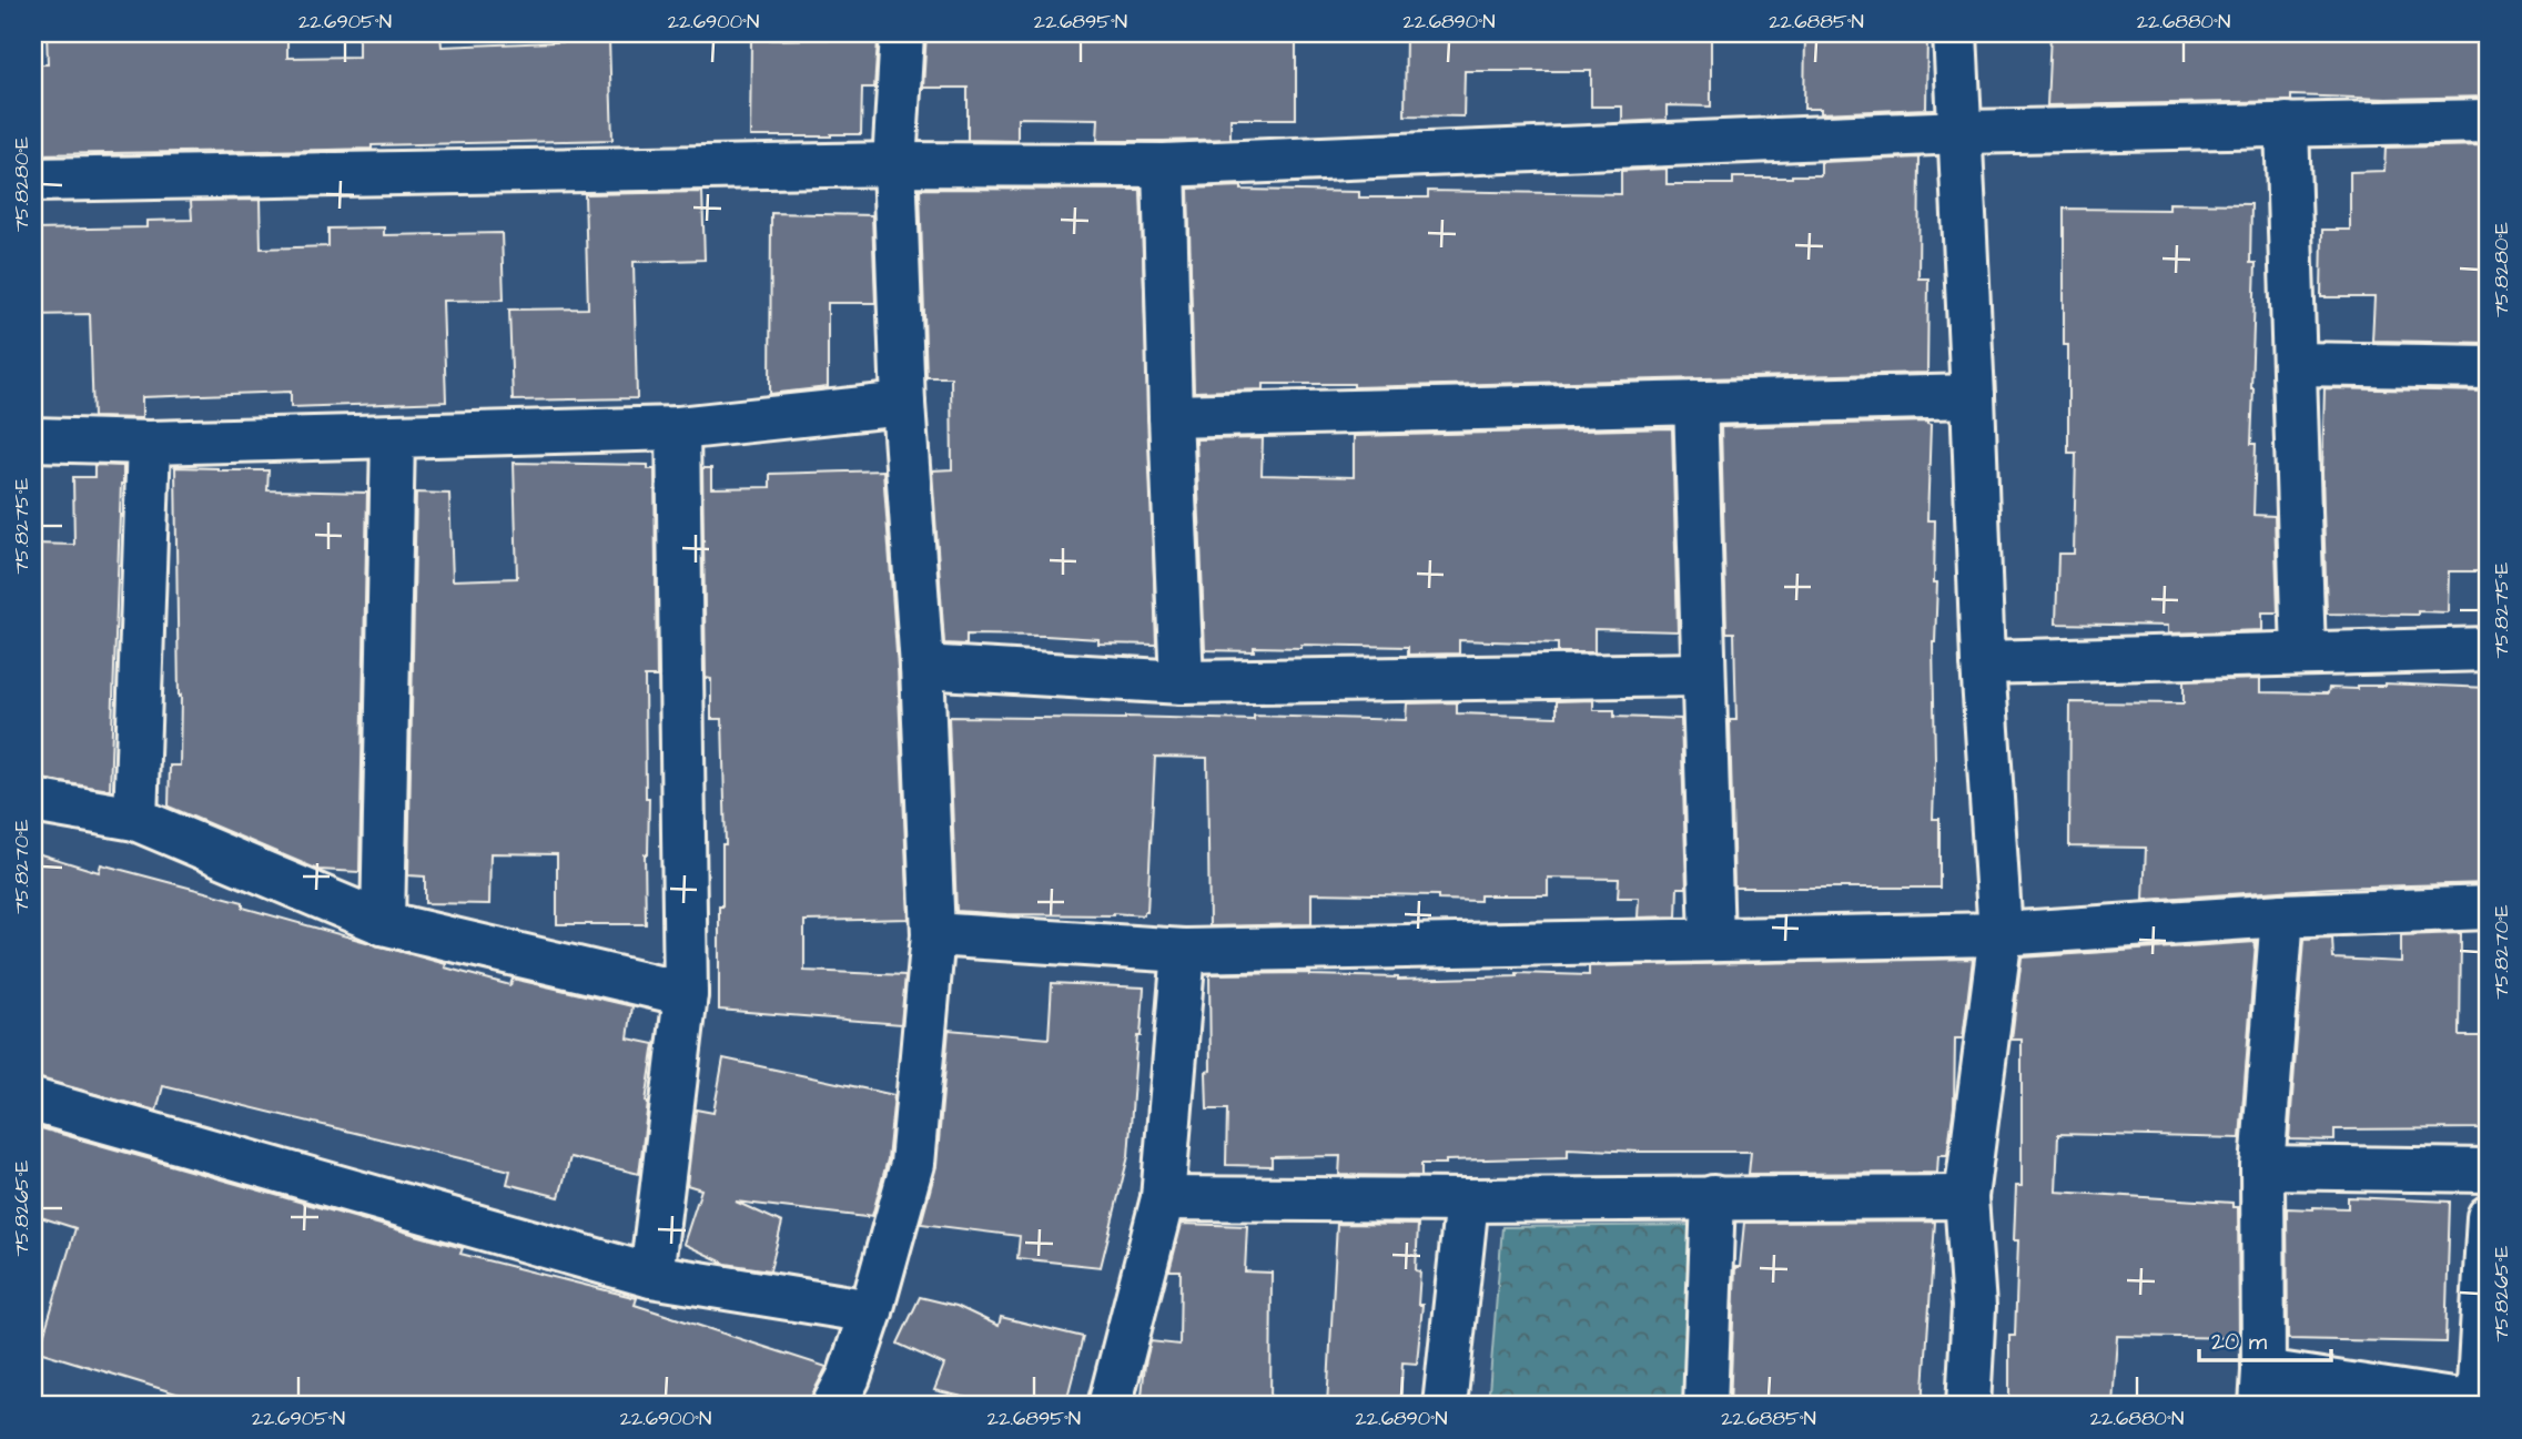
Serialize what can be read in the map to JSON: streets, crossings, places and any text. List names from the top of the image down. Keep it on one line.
{"scale_bar":"20 m","coordinates":["22.6905°N","22.6900°N","22.6895°N","22.6890°N","22.6885°N","22.6880°N","75.8280°E","75.8275°E","75.8270°E","75.8265°E"]}
